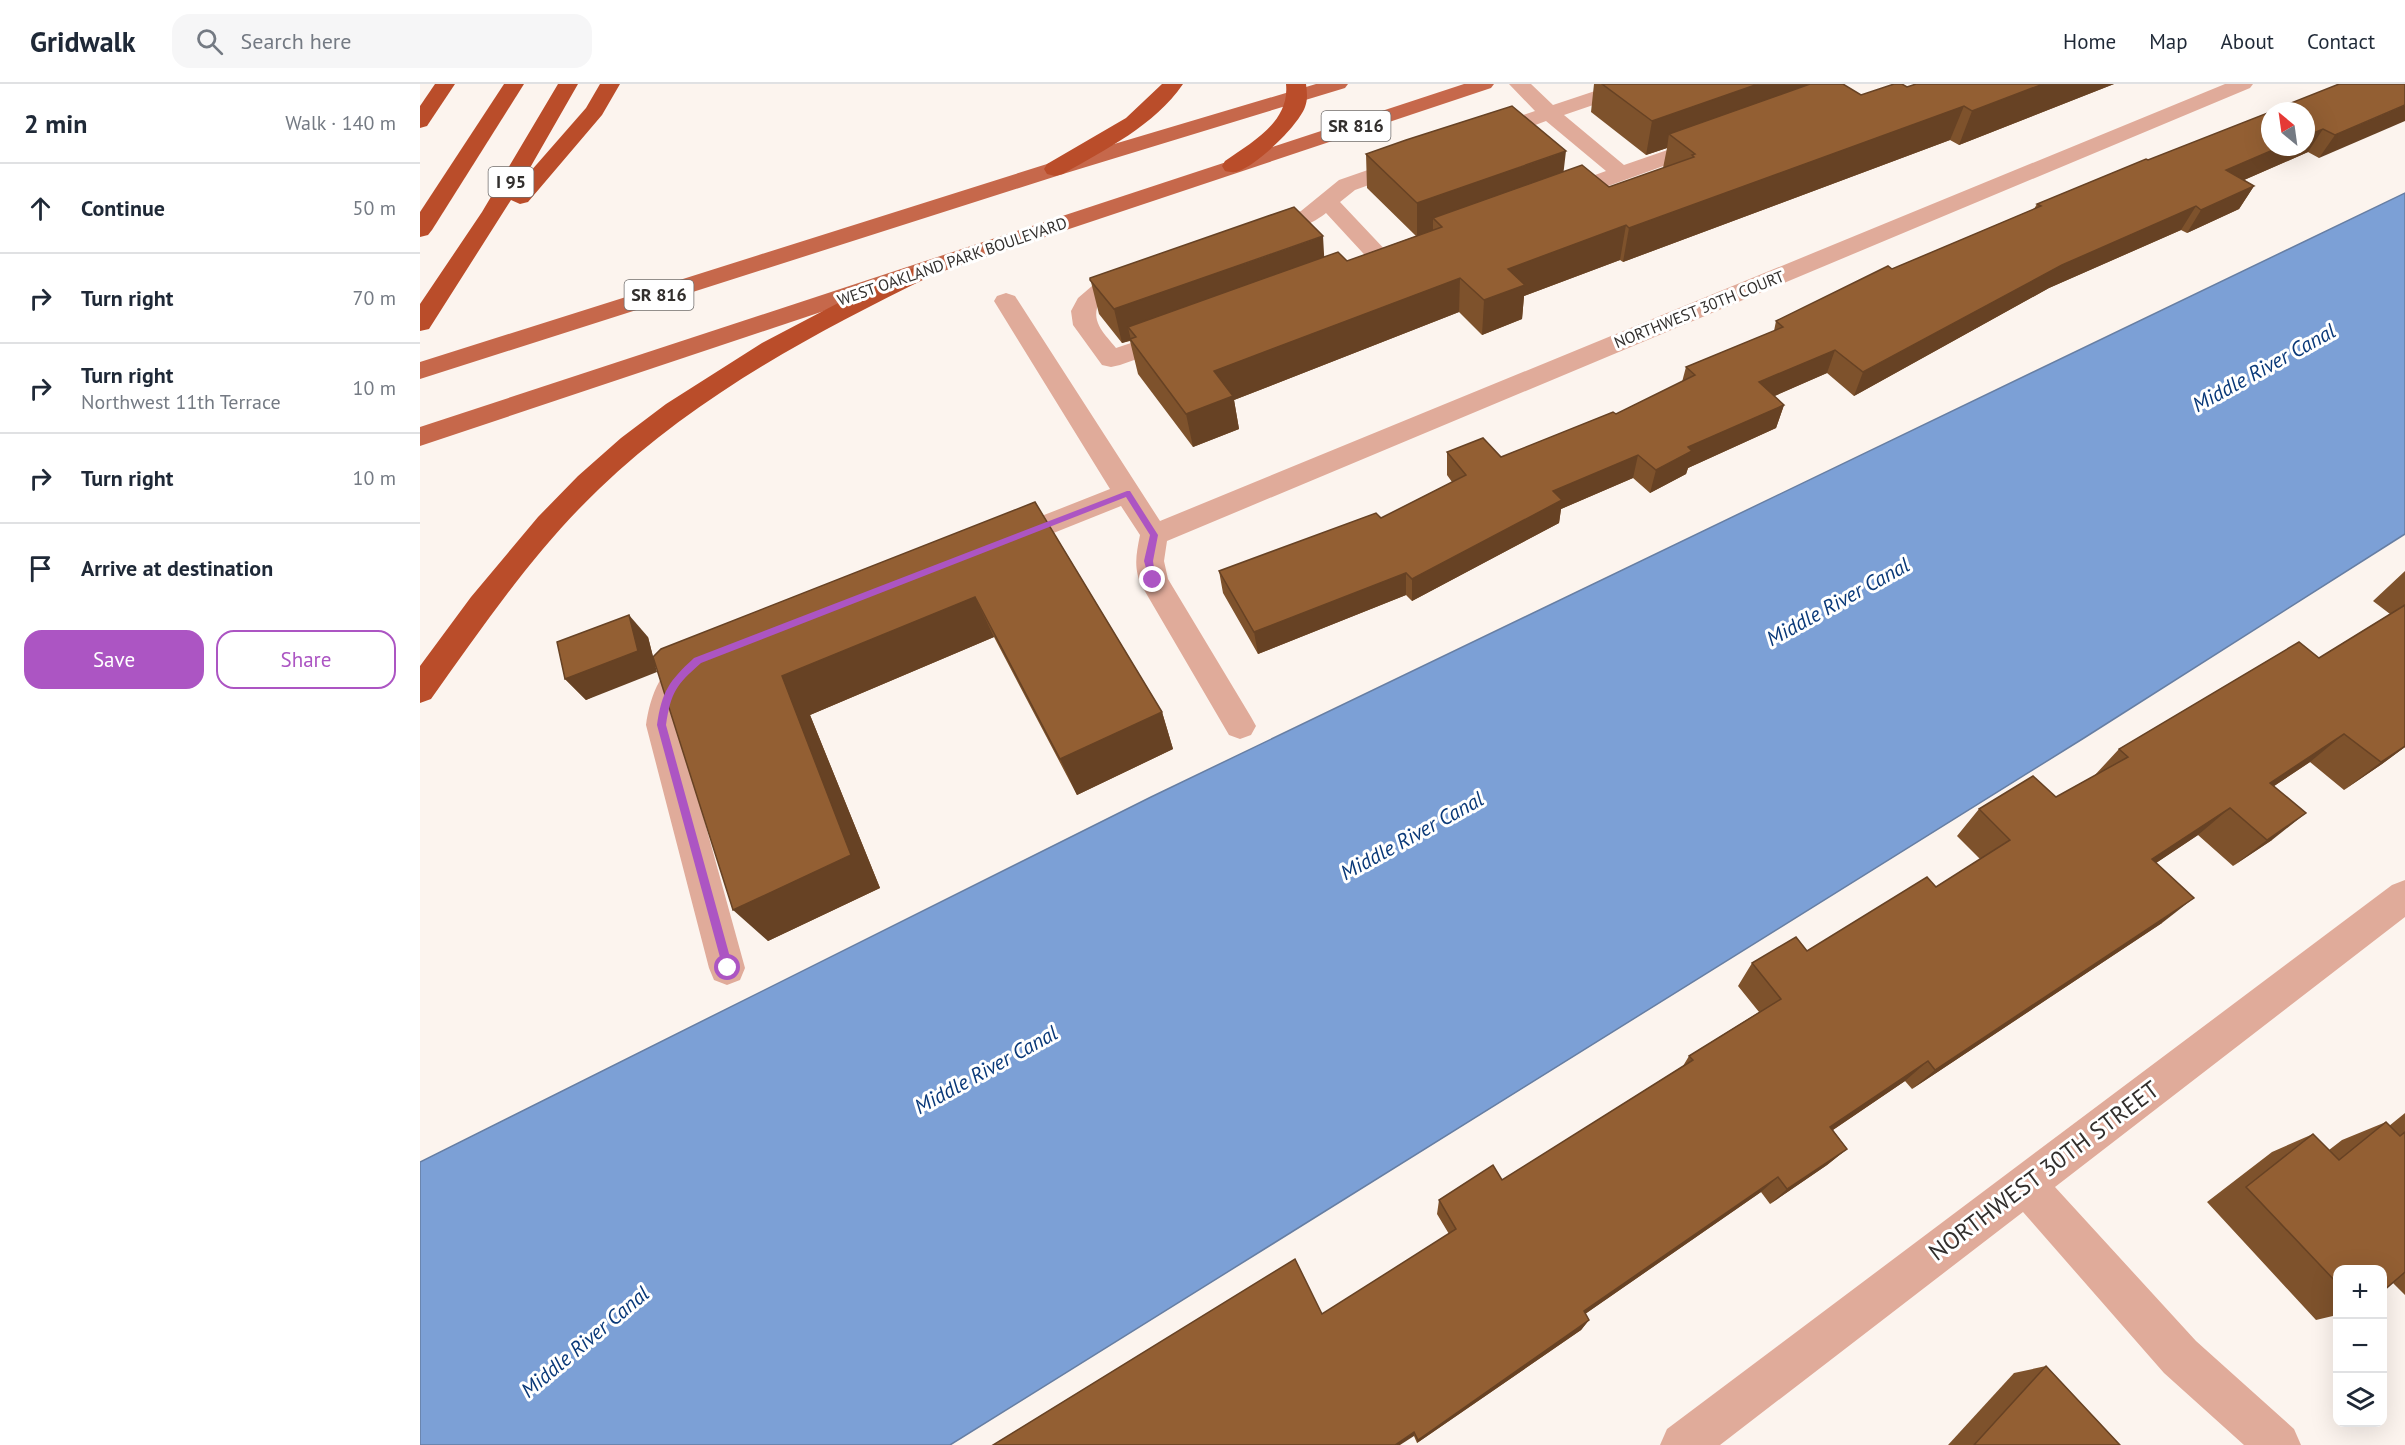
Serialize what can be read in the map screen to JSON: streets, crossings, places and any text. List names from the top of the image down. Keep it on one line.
{"streets":{"highway":["I 95"],"main road":["SR 816","WEST OAKLAND PARK BOULEVARD"],"street":["NORTHWEST 30TH COURT","NORTHWEST 30TH STREET"]},"water":["Middle River Canal"],"north":"top left","page":{"header":"Gridwalk","search":"Search here","nav":["Home","Map","About","Contact"],"heading":["2 min","Walk · 140 m"],"list":[["Continue","50 m"],["Turn right","70 m"],["Turn right","Northwest 11th Terrace","10 m"],["Turn right","10 m"],"Arrive at destination"],"buttons":["Save","Share"],"map_buttons":["+","−"]}}
